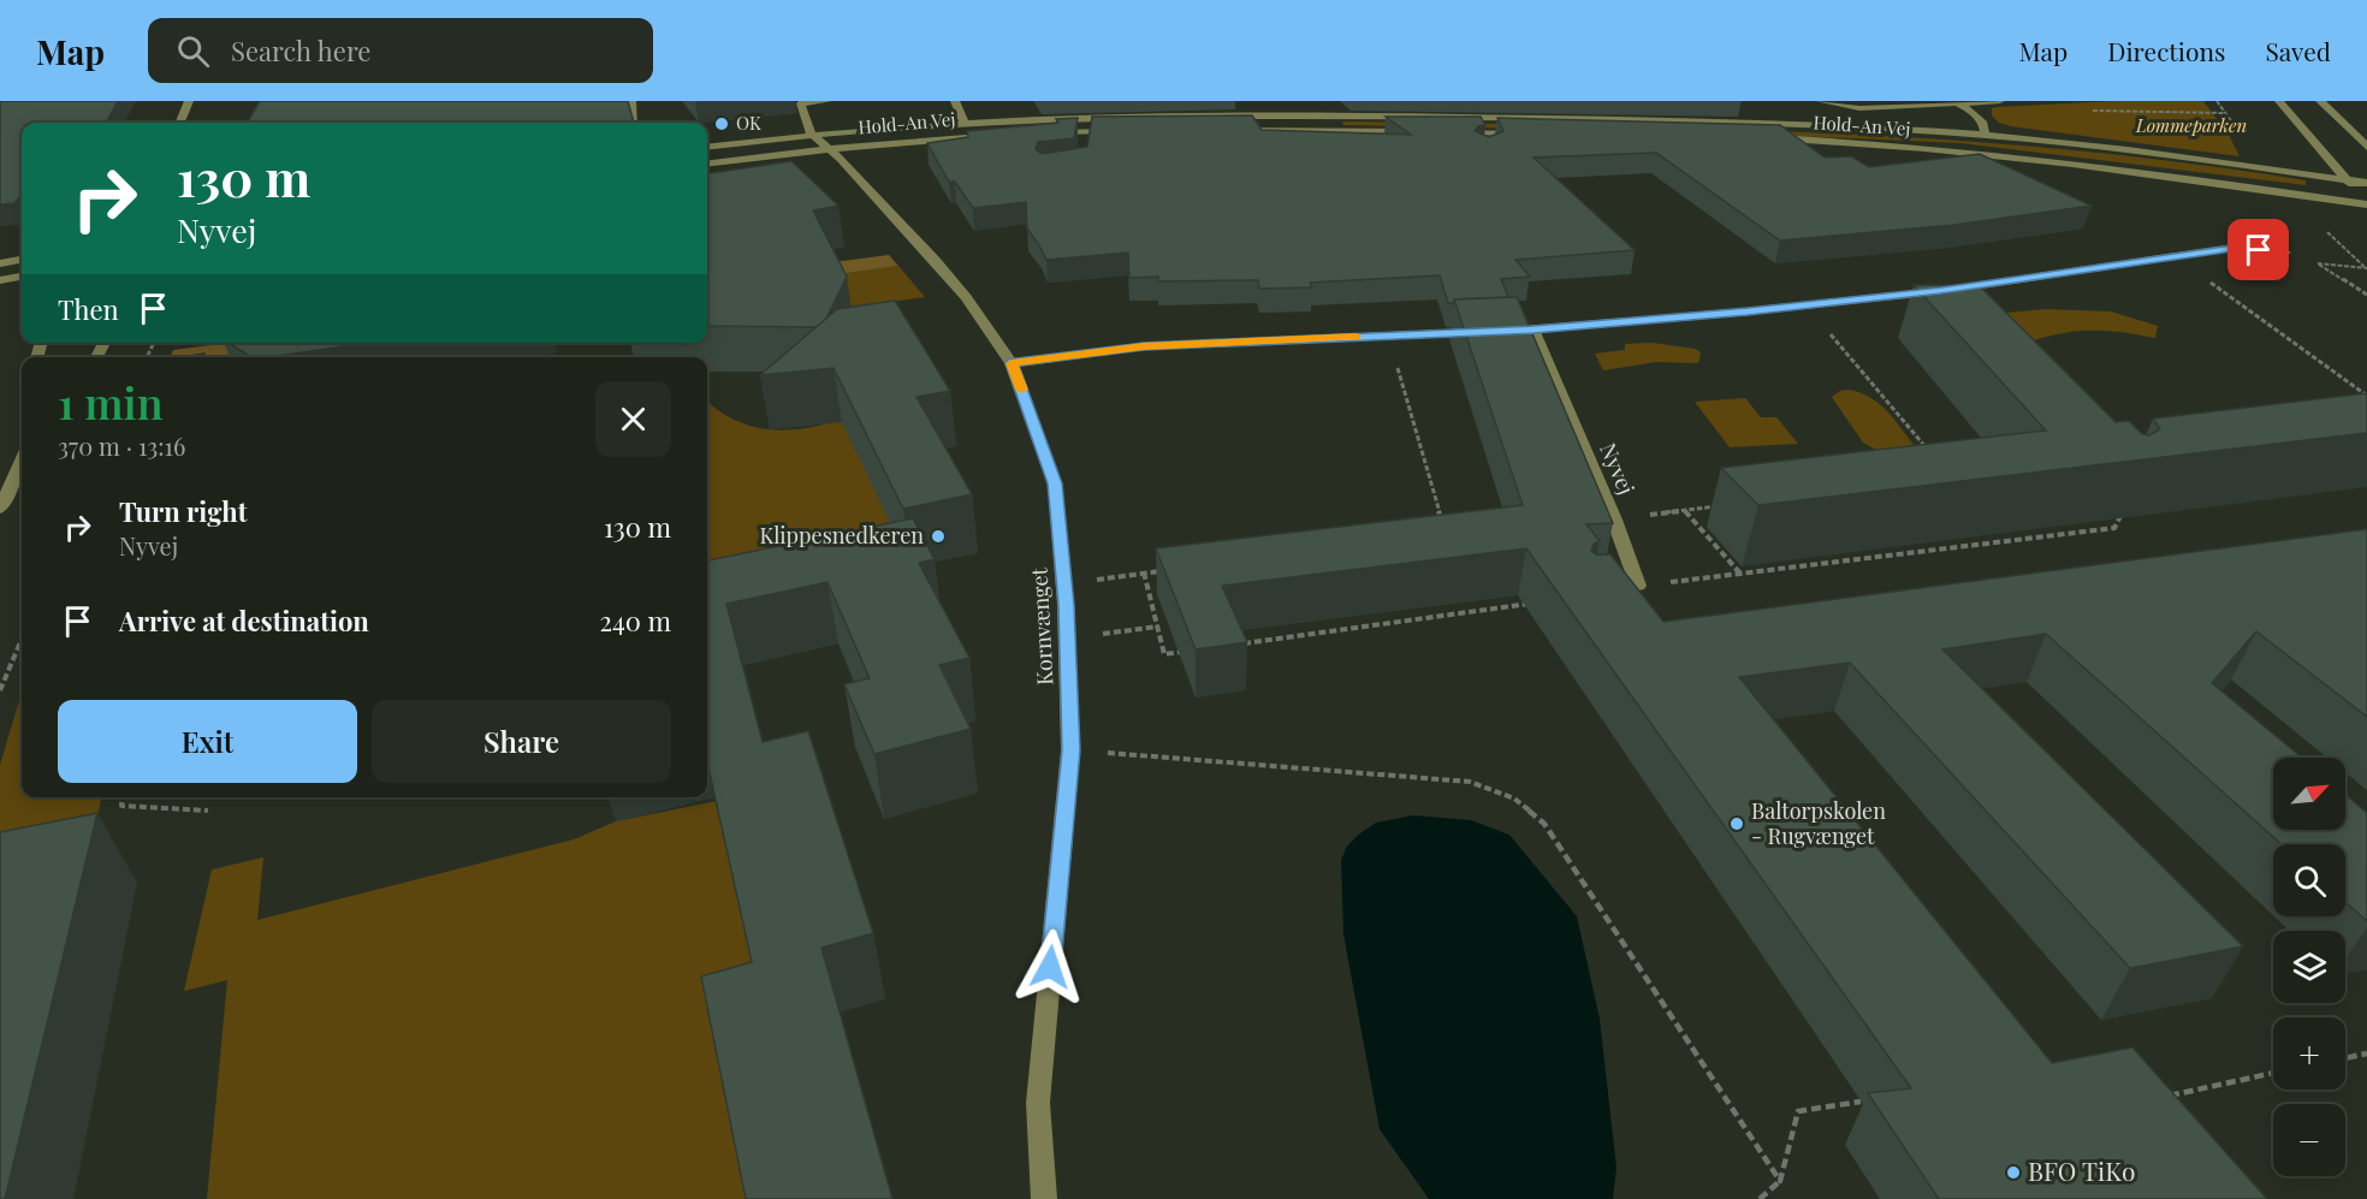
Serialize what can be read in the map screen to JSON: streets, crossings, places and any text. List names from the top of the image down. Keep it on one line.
{"streets":{"street":["Hold-An Vej","Nyvej","Kornvænget"]},"crossings":[["Hold-An Vej","Kornvænget"]],"parks":["Lommeparken"],"places":["OK","Klippesnedkeren","Baltorpskolen - Rugvænget","BFO TiKo"],"north":"top right","page":{"header":"Map","search":"Search here","nav":["Map","Directions","Saved"],"turn":["130 m","Nyvej"],"then":"Then","heading":["1 min","370 m · 13:16"],"list":[{"name":"Turn right","note":"Nyvej","value":"130 m"},{"name":"Arrive at destination","value":"240 m"}],"buttons":["Exit","Share"],"map_buttons":["+","−"]}}
